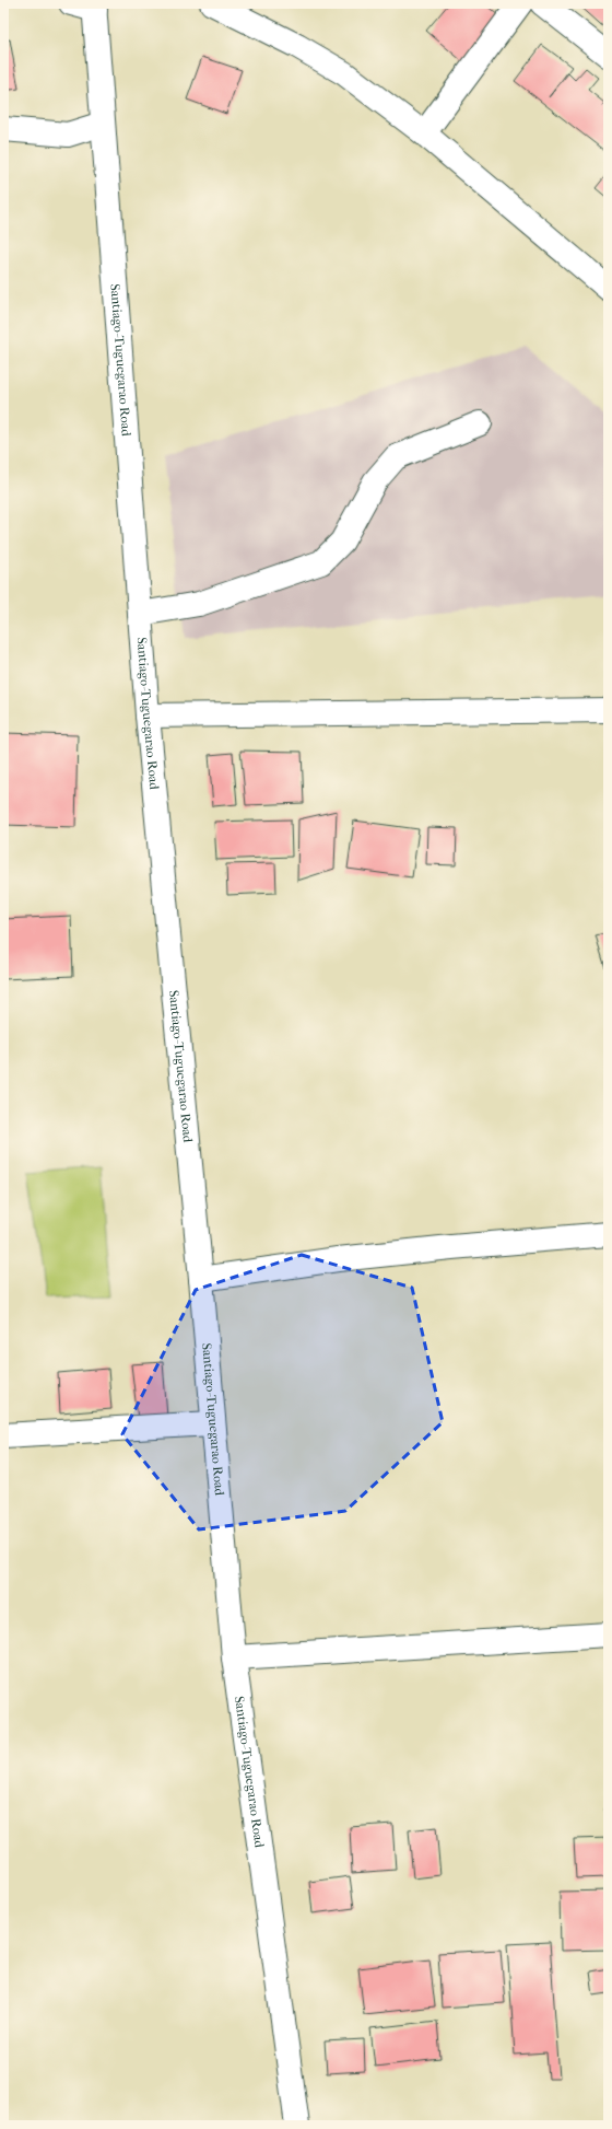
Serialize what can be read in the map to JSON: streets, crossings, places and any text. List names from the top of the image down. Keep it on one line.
{"streets":{"main road":["Santiago-Tuguegarao Road"]}}
